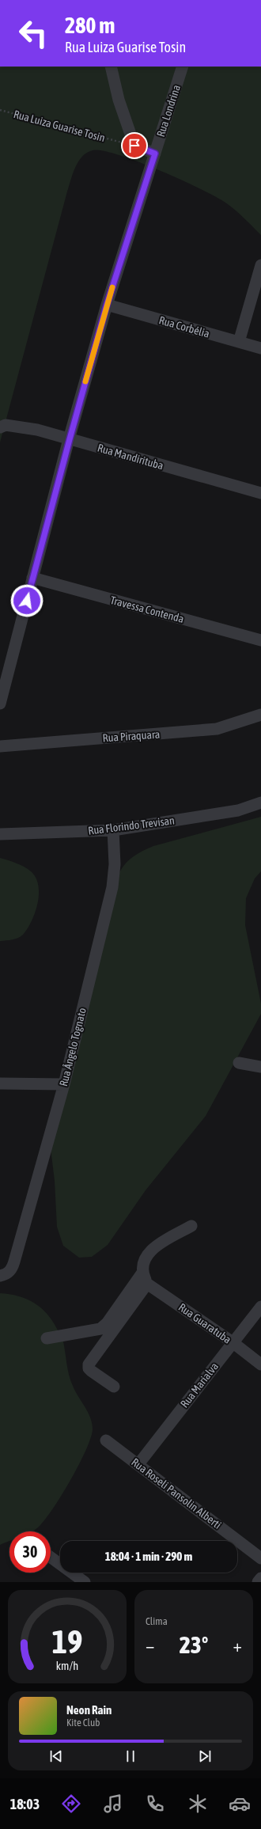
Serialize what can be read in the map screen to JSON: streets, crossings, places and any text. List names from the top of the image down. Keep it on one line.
{"streets":{"street":["Rua Londrina","Rua Corbélia","Rua Mandirituba","Travessa Contenda","Rua Piraquara","Rua Florindo Trevisan","Rua Ângelo Tognato","Rua Guaratuba","Rua Marialva","Rua Roseli Pansolin Alberti"],"path":["Rua Luiza Guarise Tosin"]},"crossings":[["Rua Londrina","Rua Corbélia"],["Rua Londrina","Rua Mandirituba"],["Rua Londrina","Travessa Contenda"],["Rua Florindo Trevisan","Rua Ângelo Tognato"],["Rua Guaratuba","Rua Marialva"],["Rua Marialva","Rua Roseli Pansolin Alberti"]],"page":{"turn":["280 m","Rua Luiza Guarise Tosin"],"limit":"30","trip":"18:04 · 1 min · 290 m","tile":"Clima","heat":["−","23°","+"],"song":["Neon Rain","Kite Club"],"tabs":"18:03","gauge":["19","km/h"]}}
